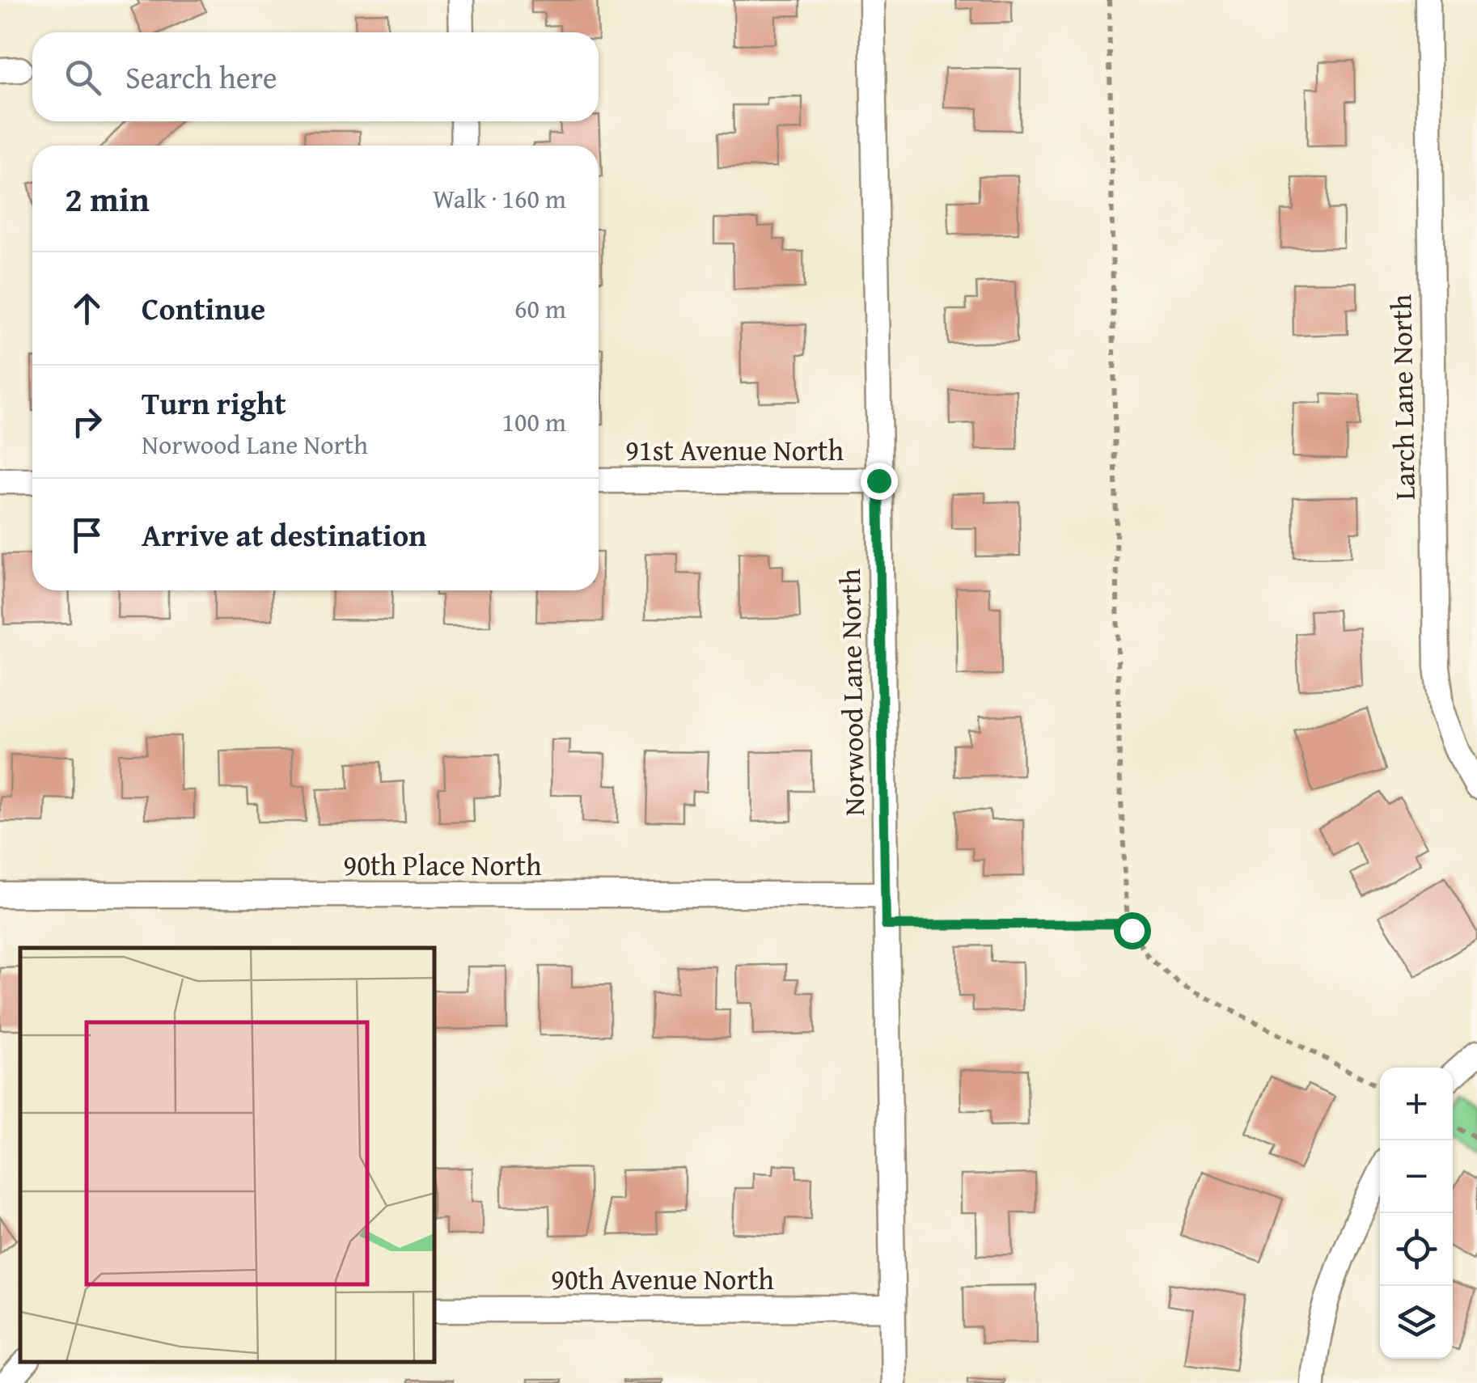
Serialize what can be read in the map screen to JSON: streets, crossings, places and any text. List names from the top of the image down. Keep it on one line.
{"streets":{"street":["Larch Lane North","91st Avenue North","Norwood Lane North","90th Place North","90th Avenue North"]},"crossings":[["91st Avenue North","Norwood Lane North"],["Norwood Lane North","90th Place North"],["Norwood Lane North","90th Avenue North"]],"page":{"search":"Search here","heading":["2 min","Walk · 160 m"],"list":[["Continue","60 m"],["Turn right","Norwood Lane North","100 m"],"Arrive at destination"],"map_buttons":["+","−"]}}
